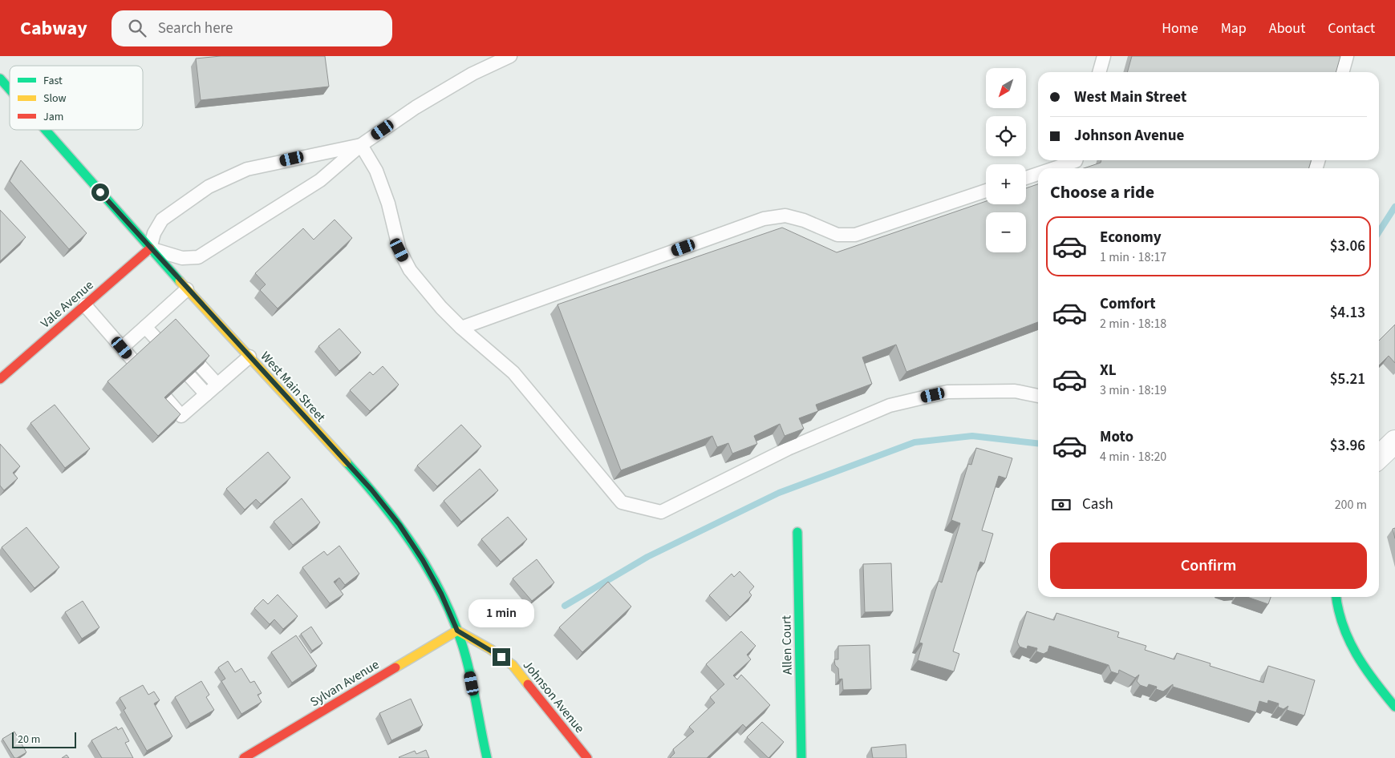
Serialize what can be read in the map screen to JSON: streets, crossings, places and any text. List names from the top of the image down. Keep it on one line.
{"streets":{"street":["Vale Avenue","West Main Street","Allen Court","Sylvan Avenue","Johnson Avenue"]},"crossings":[["Vale Avenue","West Main Street"],["West Main Street","Sylvan Avenue"],["West Main Street","Johnson Avenue"],["Sylvan Avenue","Johnson Avenue"]],"legend":["Fast","Slow","Jam"],"scale_bar":"20 m","north":"bottom left","page":{"header":"Cabway","search":"Search here","nav":["Home","Map","About","Contact"],"map_buttons":["+","−"],"banner":["West Main Street","Johnson Avenue"],"heading":"Choose a ride","list":[{"name":"Economy","note":"1 min · 18:17","value":"$3.06"},{"name":"Comfort","note":"2 min · 18:18","value":"$4.13"},{"name":"XL","note":"3 min · 18:19","value":"$5.21"},{"name":"Moto","note":"4 min · 18:20","value":"$3.96"}],"pay":["Cash","200 m"],"buttons":"Confirm","bubble":"1 min","scale":"20 m"}}
